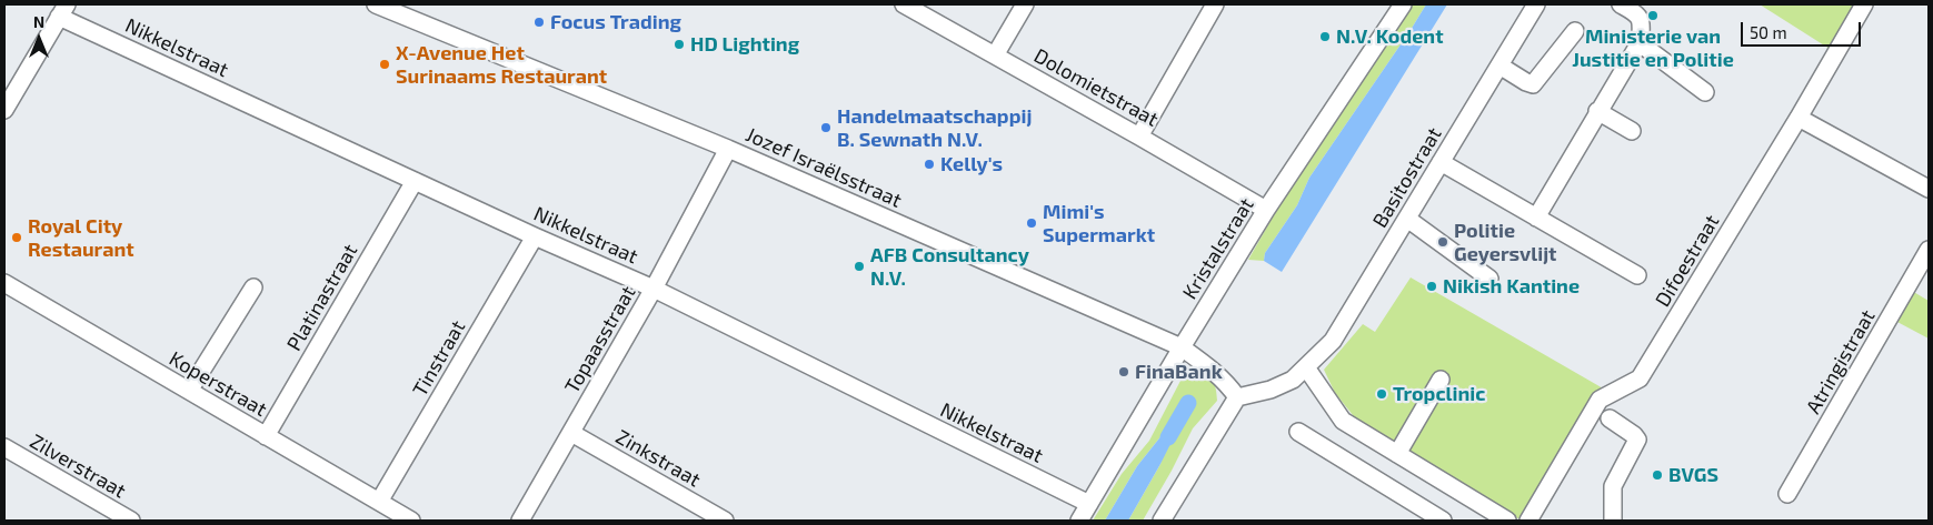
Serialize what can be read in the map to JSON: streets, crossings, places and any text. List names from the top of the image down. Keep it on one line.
{"streets":{"street":["Nikkelstraat","Dolomietstraat","Jozef Israëlsstraat","Basitostraat","Kristalstraat","Difoestraat","Platinastraat","Topaasstraat","Tinstraat","Atringistraat","Koperstraat","Zinkstraat","Zilverstraat"]},"crossings":[["Nikkelstraat","Kristalstraat"],["Nikkelstraat","Platinastraat"],["Nikkelstraat","Topaasstraat"],["Nikkelstraat","Tinstraat"],["Dolomietstraat","Kristalstraat"],["Jozef Israëlsstraat","Basitostraat"],["Jozef Israëlsstraat","Kristalstraat"],["Jozef Israëlsstraat","Topaasstraat"],["Platinastraat","Koperstraat"],["Topaasstraat","Zinkstraat"],["Tinstraat","Koperstraat"]],"places":["Ministerie van Justitie en Politie","Focus Trading","N.V. Kodent","HD Lighting","X-Avenue Het Surinaams Restaurant","Handelmaatschappij B. Sewnath N.V.","Kelly's","Mimi's Supermarkt","Royal City Restaurant","Politie Geyersvlijt","AFB Consultancy N.V.","Nikish Kantine","FinaBank","Tropclinic","BVGS"],"scale_bar":"50 m","north":"top"}
